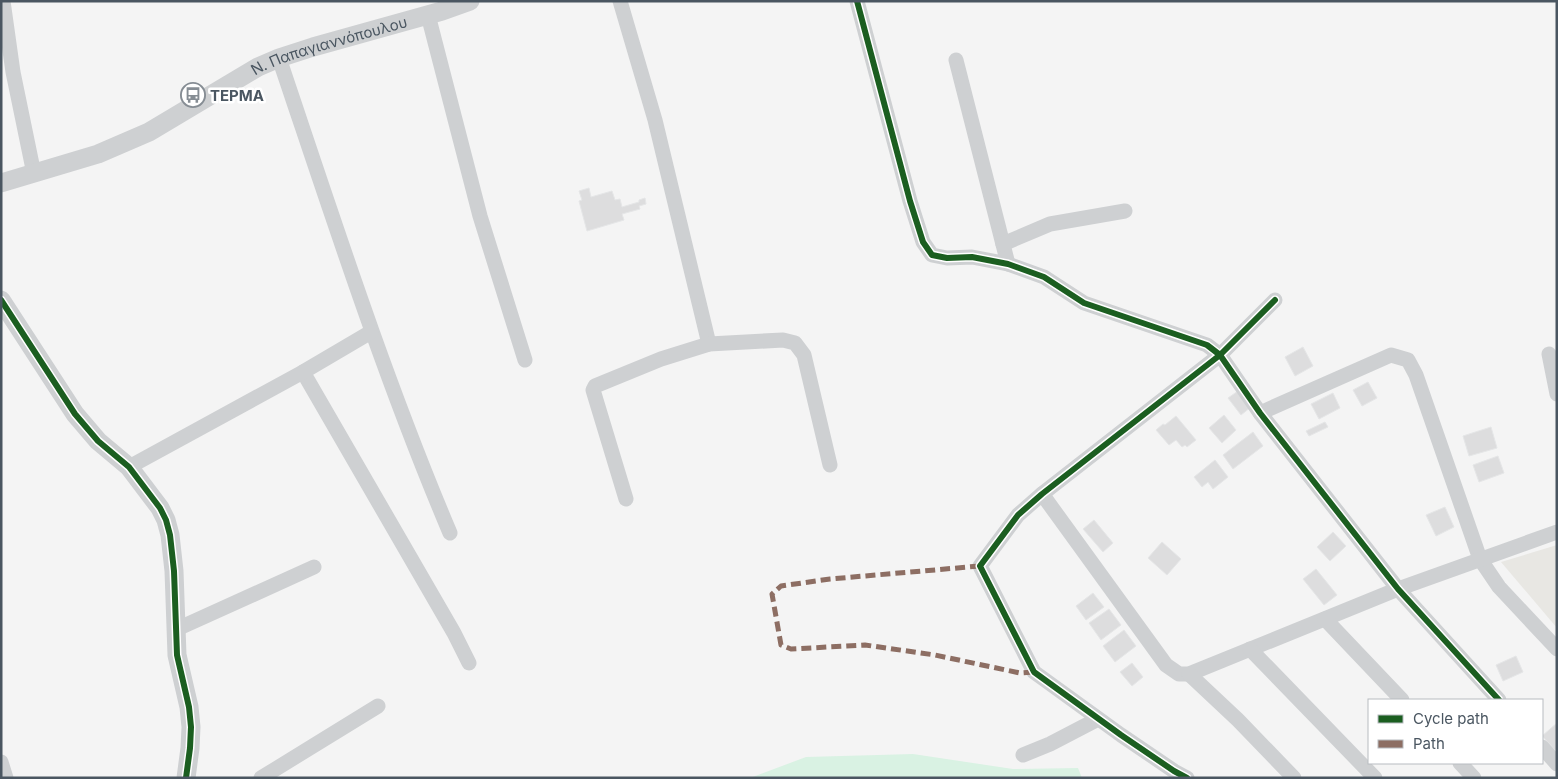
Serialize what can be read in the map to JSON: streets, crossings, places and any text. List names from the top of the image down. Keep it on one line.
{"streets":{"street":["Ν. Παπαγιαννόπουλου"]},"places":{"bus stop":["ΤΕΡΜΑ"]},"legend":["Cycle path","Path"]}
